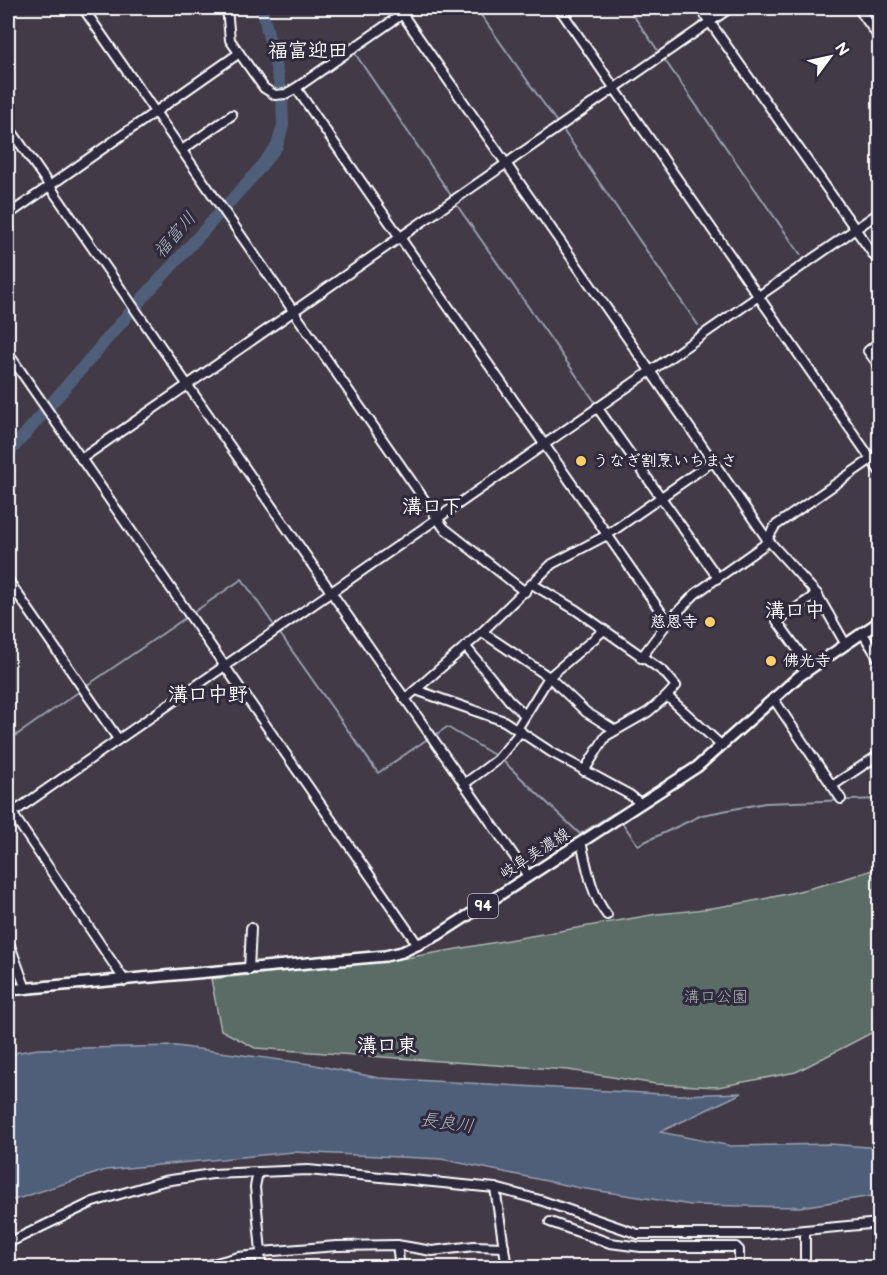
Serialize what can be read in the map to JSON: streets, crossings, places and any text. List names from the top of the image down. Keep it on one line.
{"streets":{"main road":["岐阜美濃線","94"]},"districts":["福富迎田","溝口下","溝口中","溝口中野","溝口東"],"water":["福富川","長良川"],"parks":["溝口公園"],"places":["うなぎ割烹いちまさ","慈恩寺","佛光寺"],"north":"top right"}
